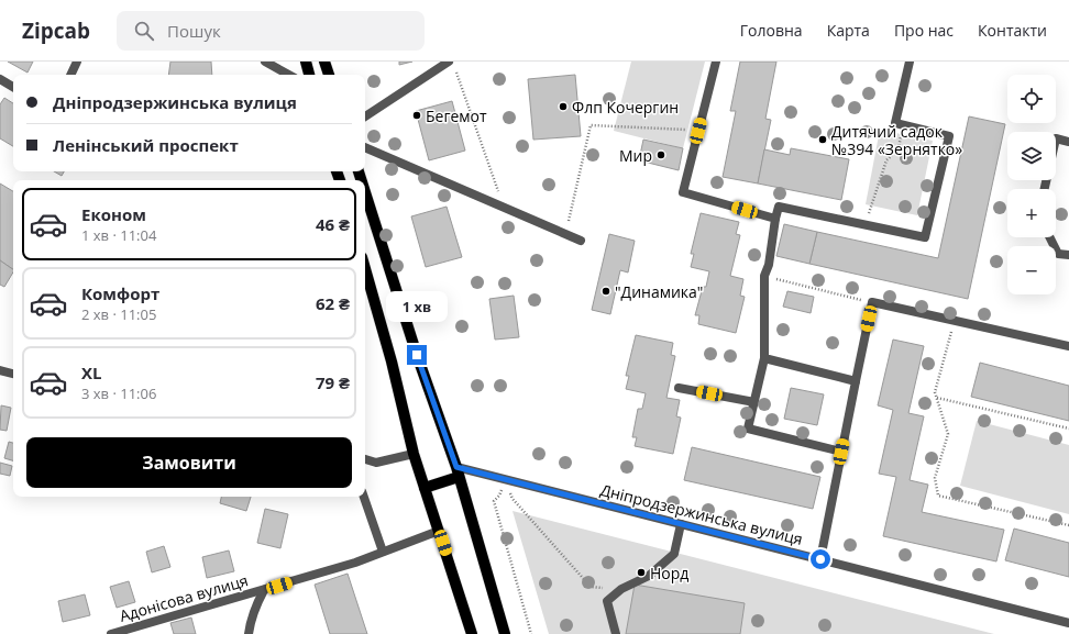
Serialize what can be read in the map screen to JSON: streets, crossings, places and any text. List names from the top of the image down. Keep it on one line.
{"streets":{"street":["Дніпродзержинська вулиця","Адонісова вулиця"]},"places":["Флп Кочергин","Бегемот","Дитячий садок №394 «Зернятко»","Мир","\"Динамика\"","Норд"],"page":{"header":"Zipcab","search":"Пошук","nav":["Головна","Карта","Про нас","Контакти"],"map_buttons":["+","−"],"banner":["Дніпродзержинська вулиця","Ленінський проспект"],"list":[{"name":"Економ","note":"1 хв · 11:04","value":"46 ₴"},{"name":"Комфорт","note":"2 хв · 11:05","value":"62 ₴"},{"name":"XL","note":"3 хв · 11:06","value":"79 ₴"}],"bubble":"1 хв","buttons":"Замовити"}}
